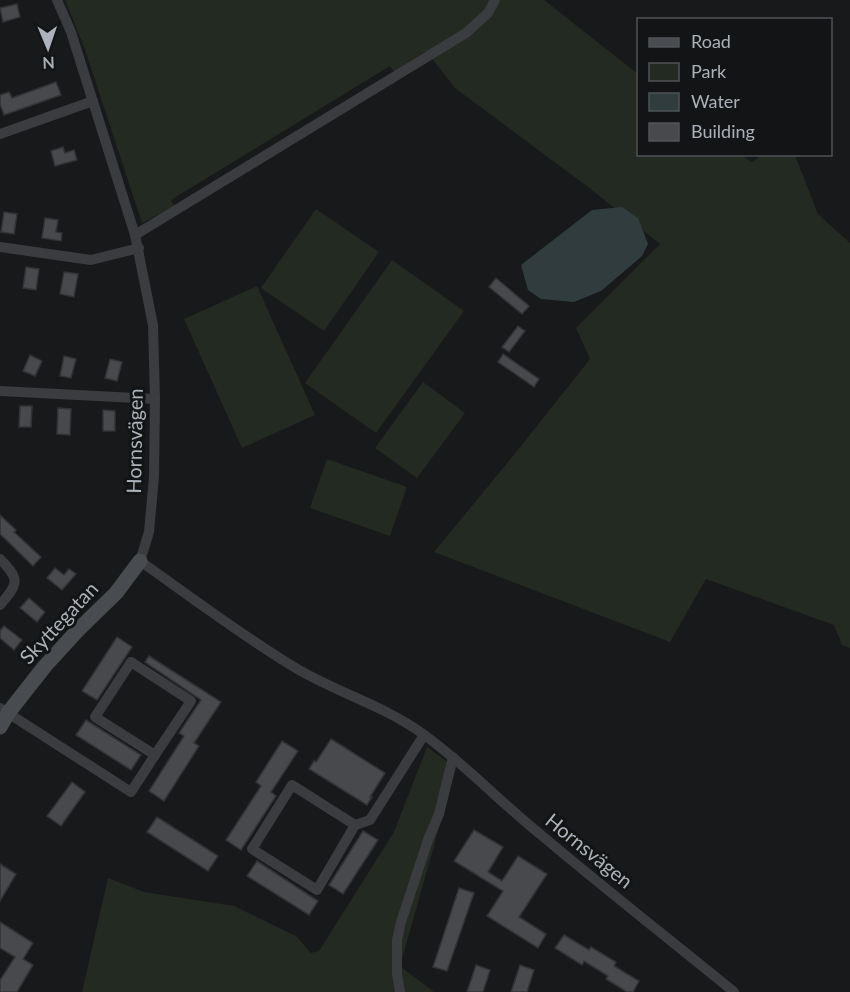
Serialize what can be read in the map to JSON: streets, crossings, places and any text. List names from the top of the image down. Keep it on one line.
{"streets":{"street":["Hornsvägen","Skyttegatan"]},"crossings":[["Hornsvägen","Skyttegatan"]],"legend":["Road","Park","Water","Building"],"north":"bottom"}
